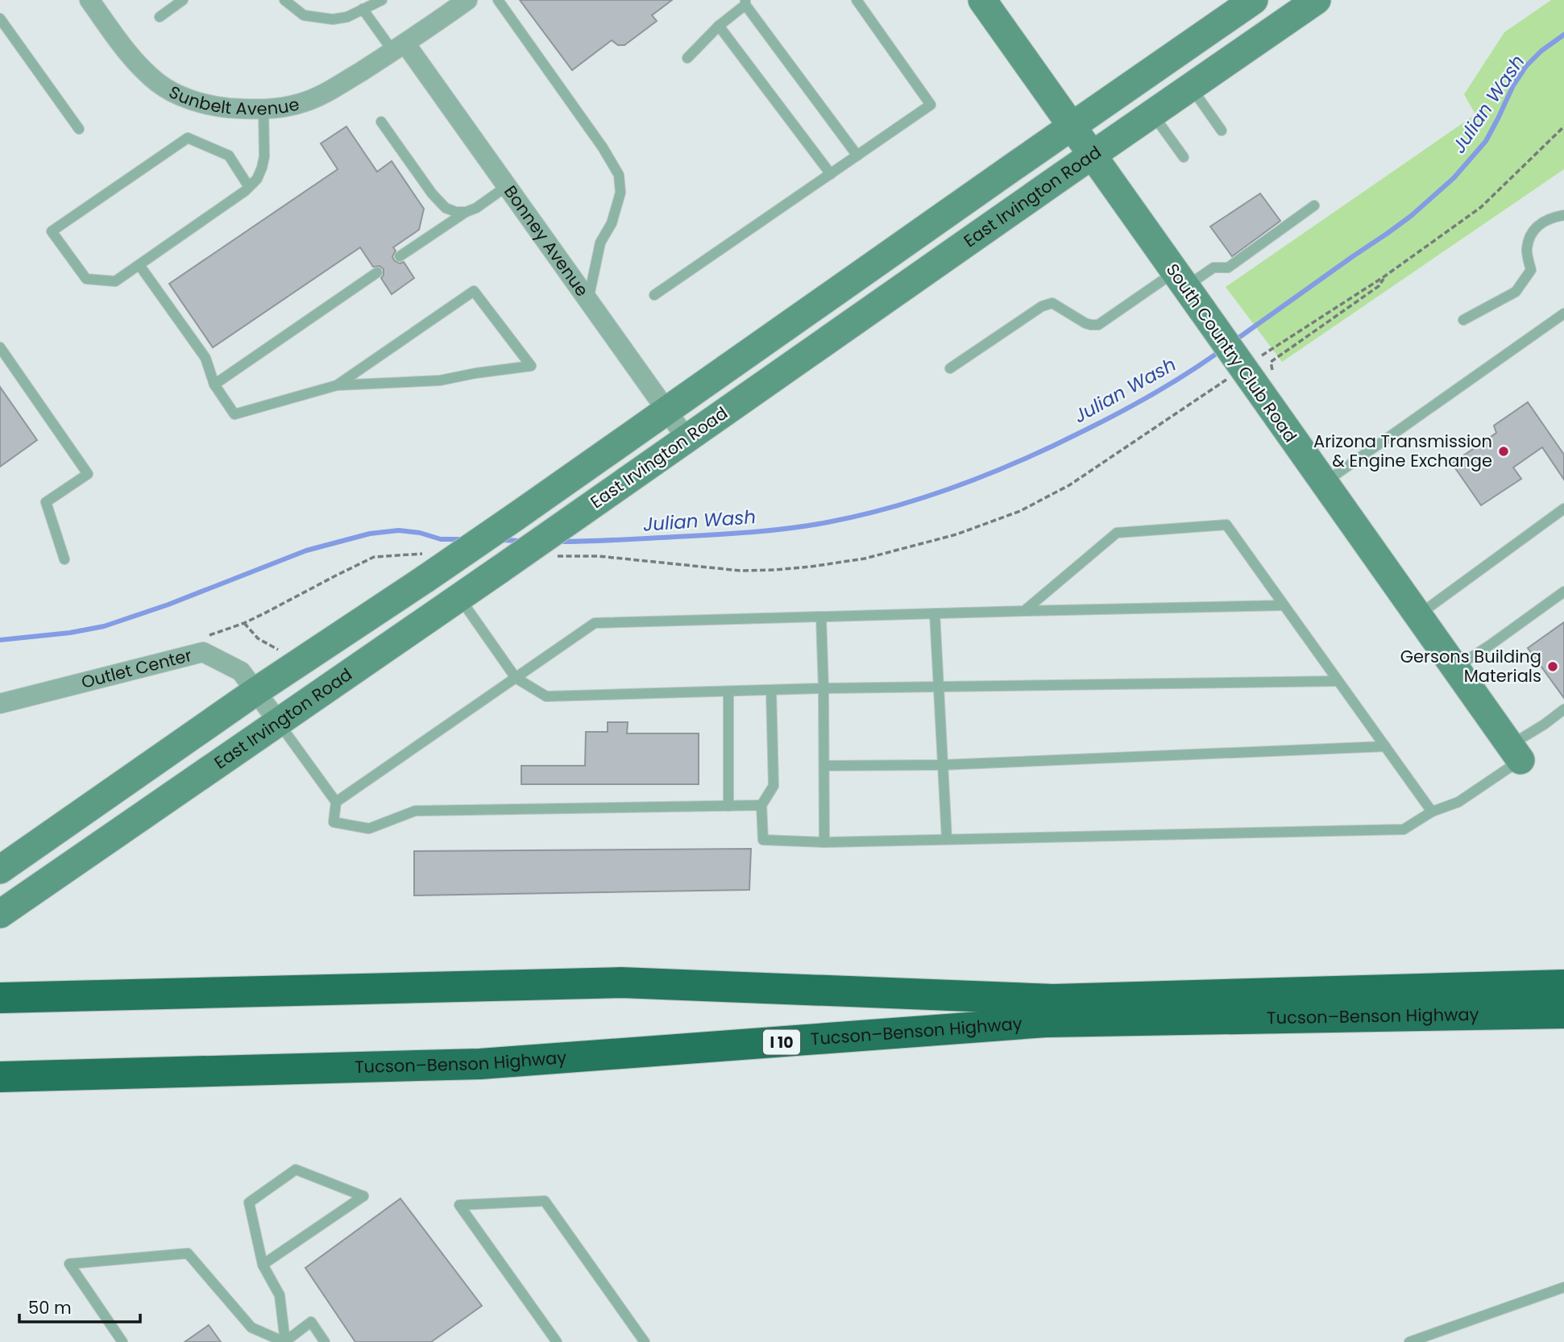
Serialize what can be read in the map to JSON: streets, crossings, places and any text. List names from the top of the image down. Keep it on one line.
{"streets":{"highway":["Tucson–Benson Highway","I 10"],"main road":["East Irvington Road","South Country Club Road"],"street":["Sunbelt Avenue","Bonney Avenue","Outlet Center"]},"crossings":[["Sunbelt Avenue","Bonney Avenue"],["East Irvington Road","Bonney Avenue"],["East Irvington Road","South Country Club Road"],["East Irvington Road","Outlet Center"]],"water":["Julian Wash"],"places":["Arizona Transmission & Engine Exchange","Gersons Building Materials"],"scale_bar":"50 m"}
